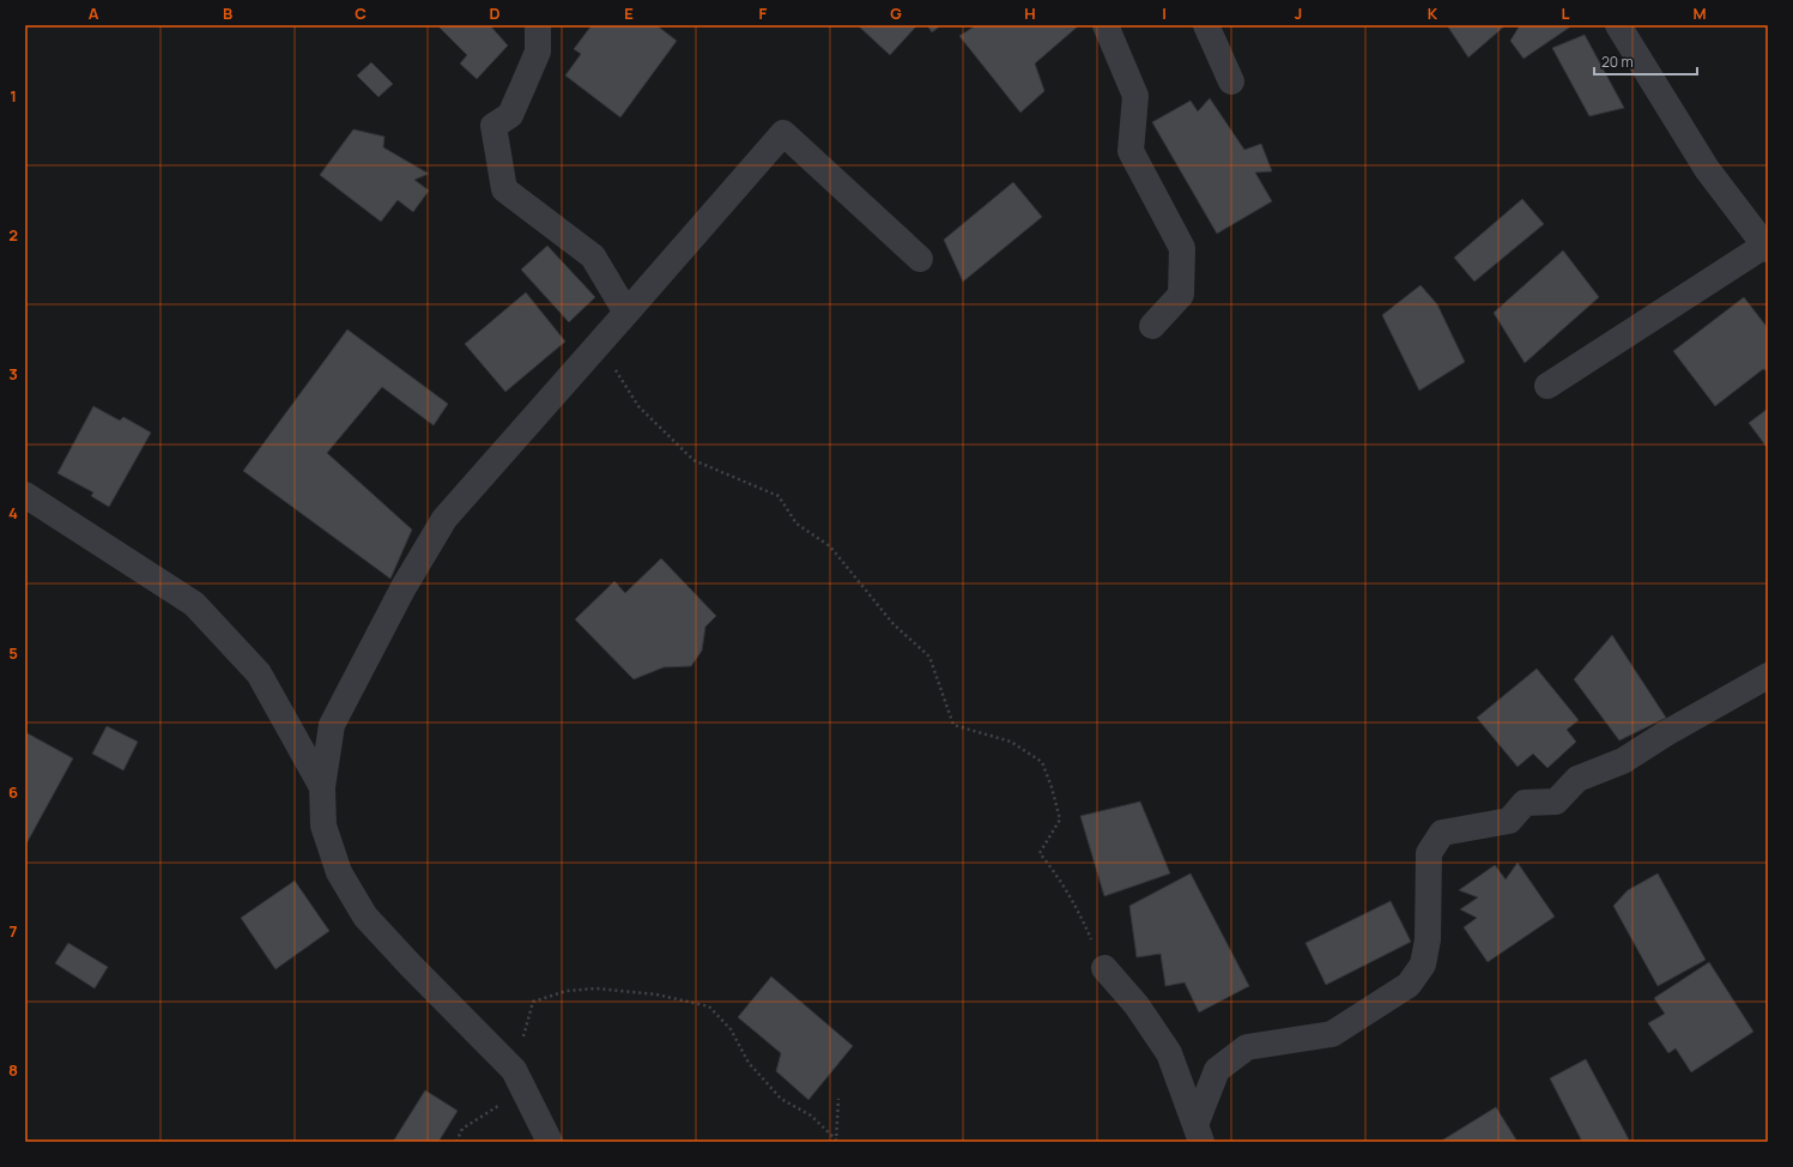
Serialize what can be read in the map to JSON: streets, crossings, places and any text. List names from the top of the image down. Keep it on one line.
{"scale_bar":"20 m","grid":{"columns":["A","B","C","D","E","F","G","H","I","J","K","L","M"],"rows":["1","2","3","4","5","6","7","8"]}}
